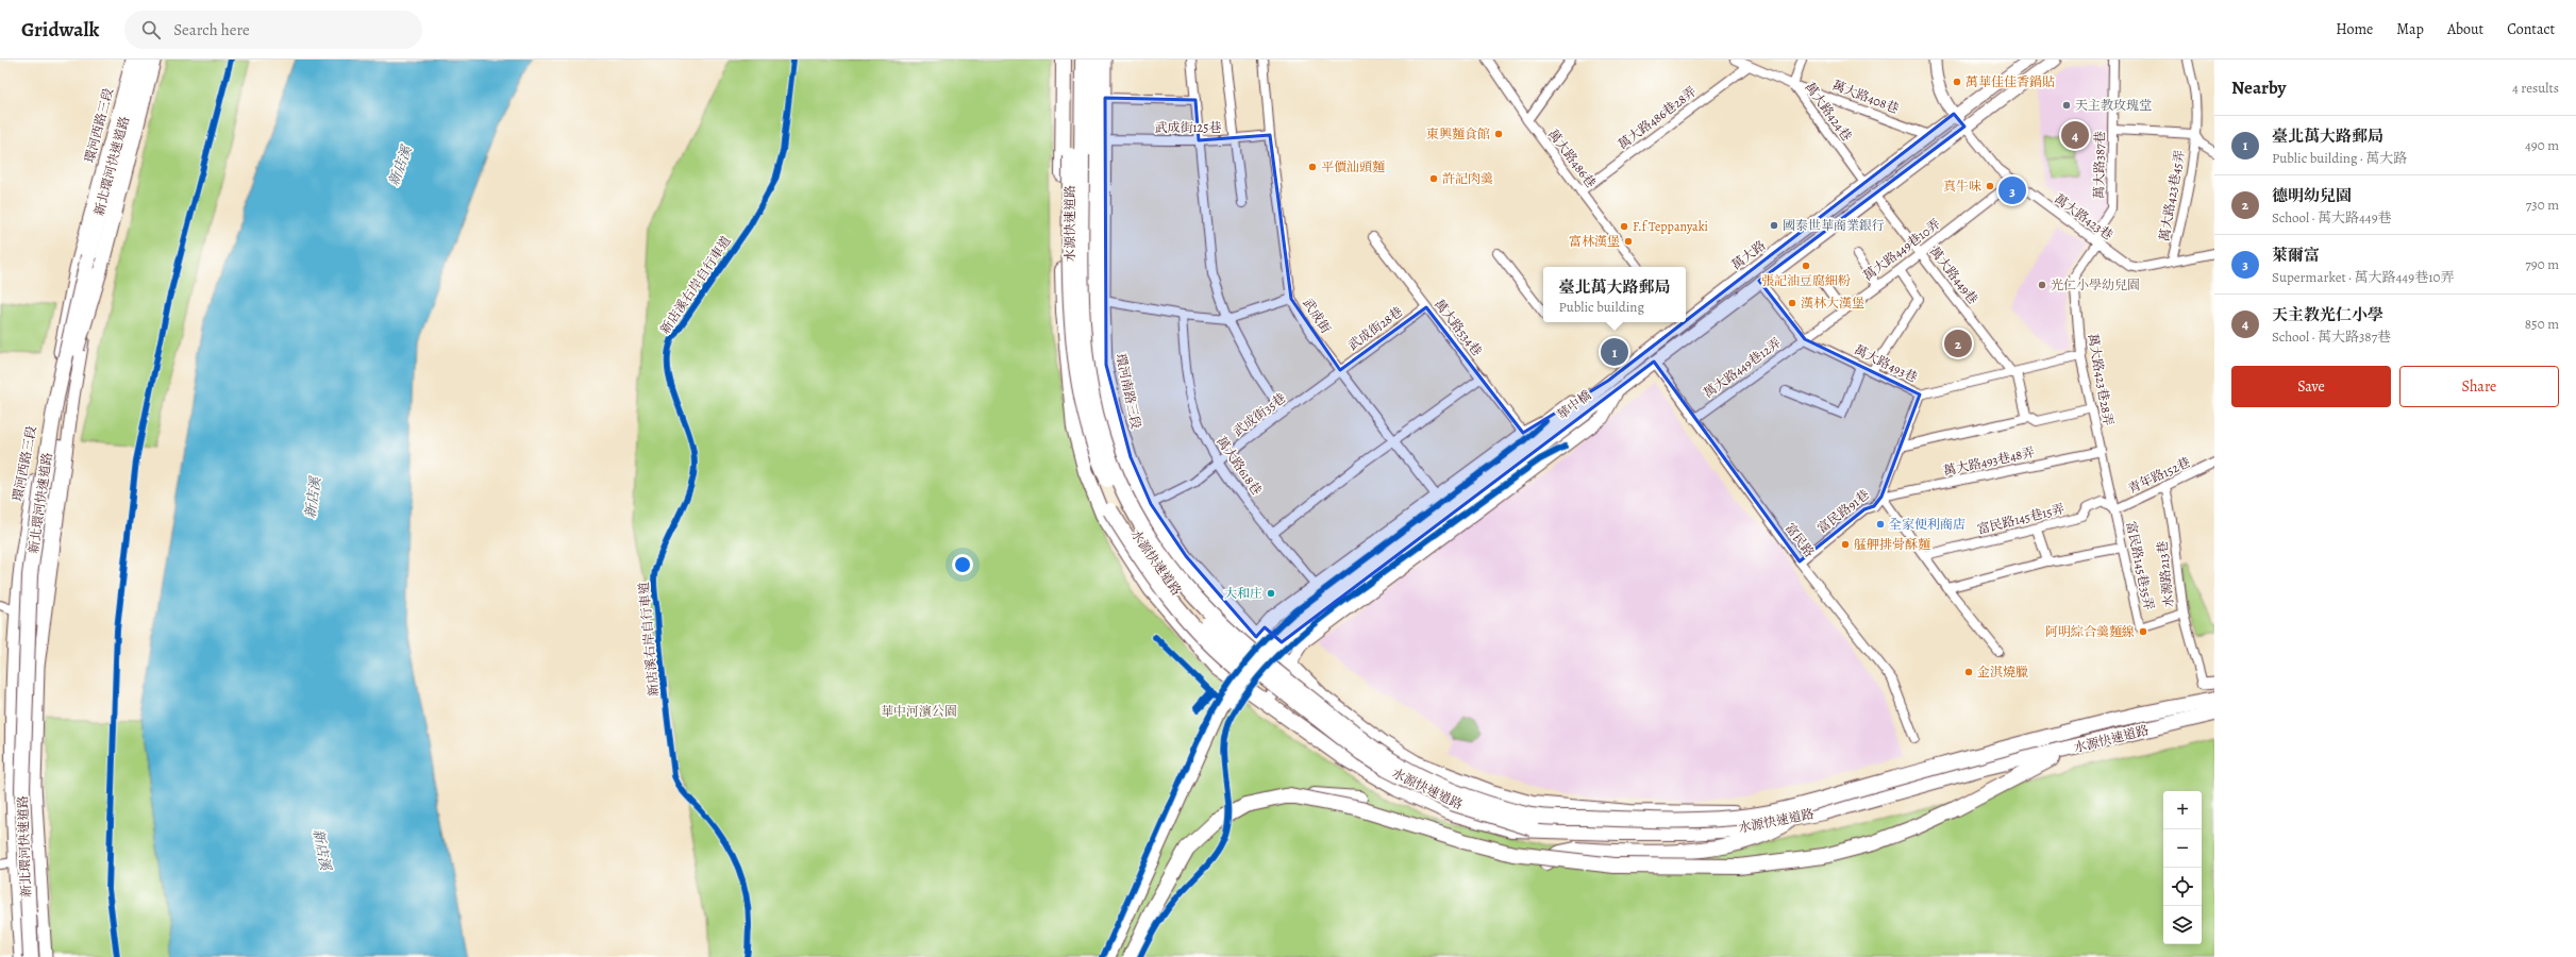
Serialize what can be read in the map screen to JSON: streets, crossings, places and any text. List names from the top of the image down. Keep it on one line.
{"streets":{"highway":["新北環河快速道路","水源快速道路"],"main road":["環河西路三段","萬大路","環河南路三段","華中橋"],"street":["萬大路408巷","萬大路424巷","萬大路486巷28弄","武成街125巷","萬大路486巷","萬大路387巷","萬大路423巷45弄","萬大路423巷","萬大路449巷10弄","萬大路449巷","武成街","萬大路534巷","武成街28巷","萬大路493巷","萬大路449巷12弄","萬大路423巷28弄","武成街35巷","萬大路493巷48弄","萬大路618巷","青年路152巷","富民路91巷","富民路145巷15弄","富民路","富民路145巷35弄","水源路213巷"],"cycle path":["新店溪右岸自行車道"]},"crossings":[["萬大路408巷","萬大路424巷"],["萬大路408巷","萬大路"],["萬大路424巷","萬大路486巷28弄"],["萬大路424巷","萬大路"],["萬大路486巷28弄","萬大路486巷"],["武成街125巷","武成街"],["武成街125巷","環河南路三段"],["萬大路387巷","萬大路423巷"],["萬大路387巷","萬大路423巷28弄"],["萬大路423巷45弄","萬大路423巷"],["萬大路423巷","萬大路449巷10弄"],["萬大路423巷","萬大路423巷28弄"],["萬大路449巷10弄","萬大路449巷"],["萬大路449巷10弄","萬大路493巷"],["萬大路449巷10弄","萬大路449巷12弄"],["萬大路","華中橋"],["萬大路449巷","萬大路493巷"],["武成街","武成街28巷"],["武成街","武成街35巷"],["萬大路534巷","武成街28巷"],["武成街28巷","武成街35巷"],["萬大路493巷","萬大路449巷12弄"],["萬大路493巷","萬大路423巷28弄"],["萬大路449巷12弄","富民路"],["萬大路423巷28弄","萬大路493巷48弄"],["萬大路423巷28弄","青年路152巷"],["萬大路423巷28弄","富民路145巷15弄"],["萬大路423巷28弄","富民路145巷35弄"],["環河南路三段","武成街35巷"],["武成街35巷","萬大路618巷"],["萬大路493巷48弄","富民路91巷"],["青年路152巷","富民路145巷15弄"],["青年路152巷","富民路145巷35弄"],["青年路152巷","水源路213巷"],["富民路91巷","富民路"],["富民路145巷15弄","富民路145巷35弄"],["富民路145巷35弄","水源路213巷"]],"water":["新店溪"],"parks":["華中河濱公園"],"places":["萬華佳佳香鍋貼","天主教玫瑰堂","東興麵食館","平價汕頭麵","許記肉羹","真牛味","國泰世華商業銀行","F.f Teppanyaki","富林漢堡","張記油豆腐細粉","光仁小學幼兒園","漢林大漢堡","全家便利商店","艋舺排骨酥麵","大和庄","阿明綜合羹麵線","金淇燒臘"],"page":{"header":"Gridwalk","search":"Search here","nav":["Home","Map","About","Contact"],"heading":["Nearby","4 results"],"list":[{"mark":"1","name":"臺北萬大路郵局","note":"Public building · 萬大路","value":"490 m"},{"mark":"2","name":"德明幼兒園","note":"School · 萬大路449巷","value":"730 m"},{"mark":"3","name":"萊爾富","note":"Supermarket · 萬大路449巷10弄","value":"790 m"},{"mark":"4","name":"天主教光仁小學","note":"School · 萬大路387巷","value":"850 m"}],"pins":["4","3","2","1"],"popup":["臺北萬大路郵局","Public building"],"buttons":["Save","Share"],"map_buttons":["+","−"]}}
